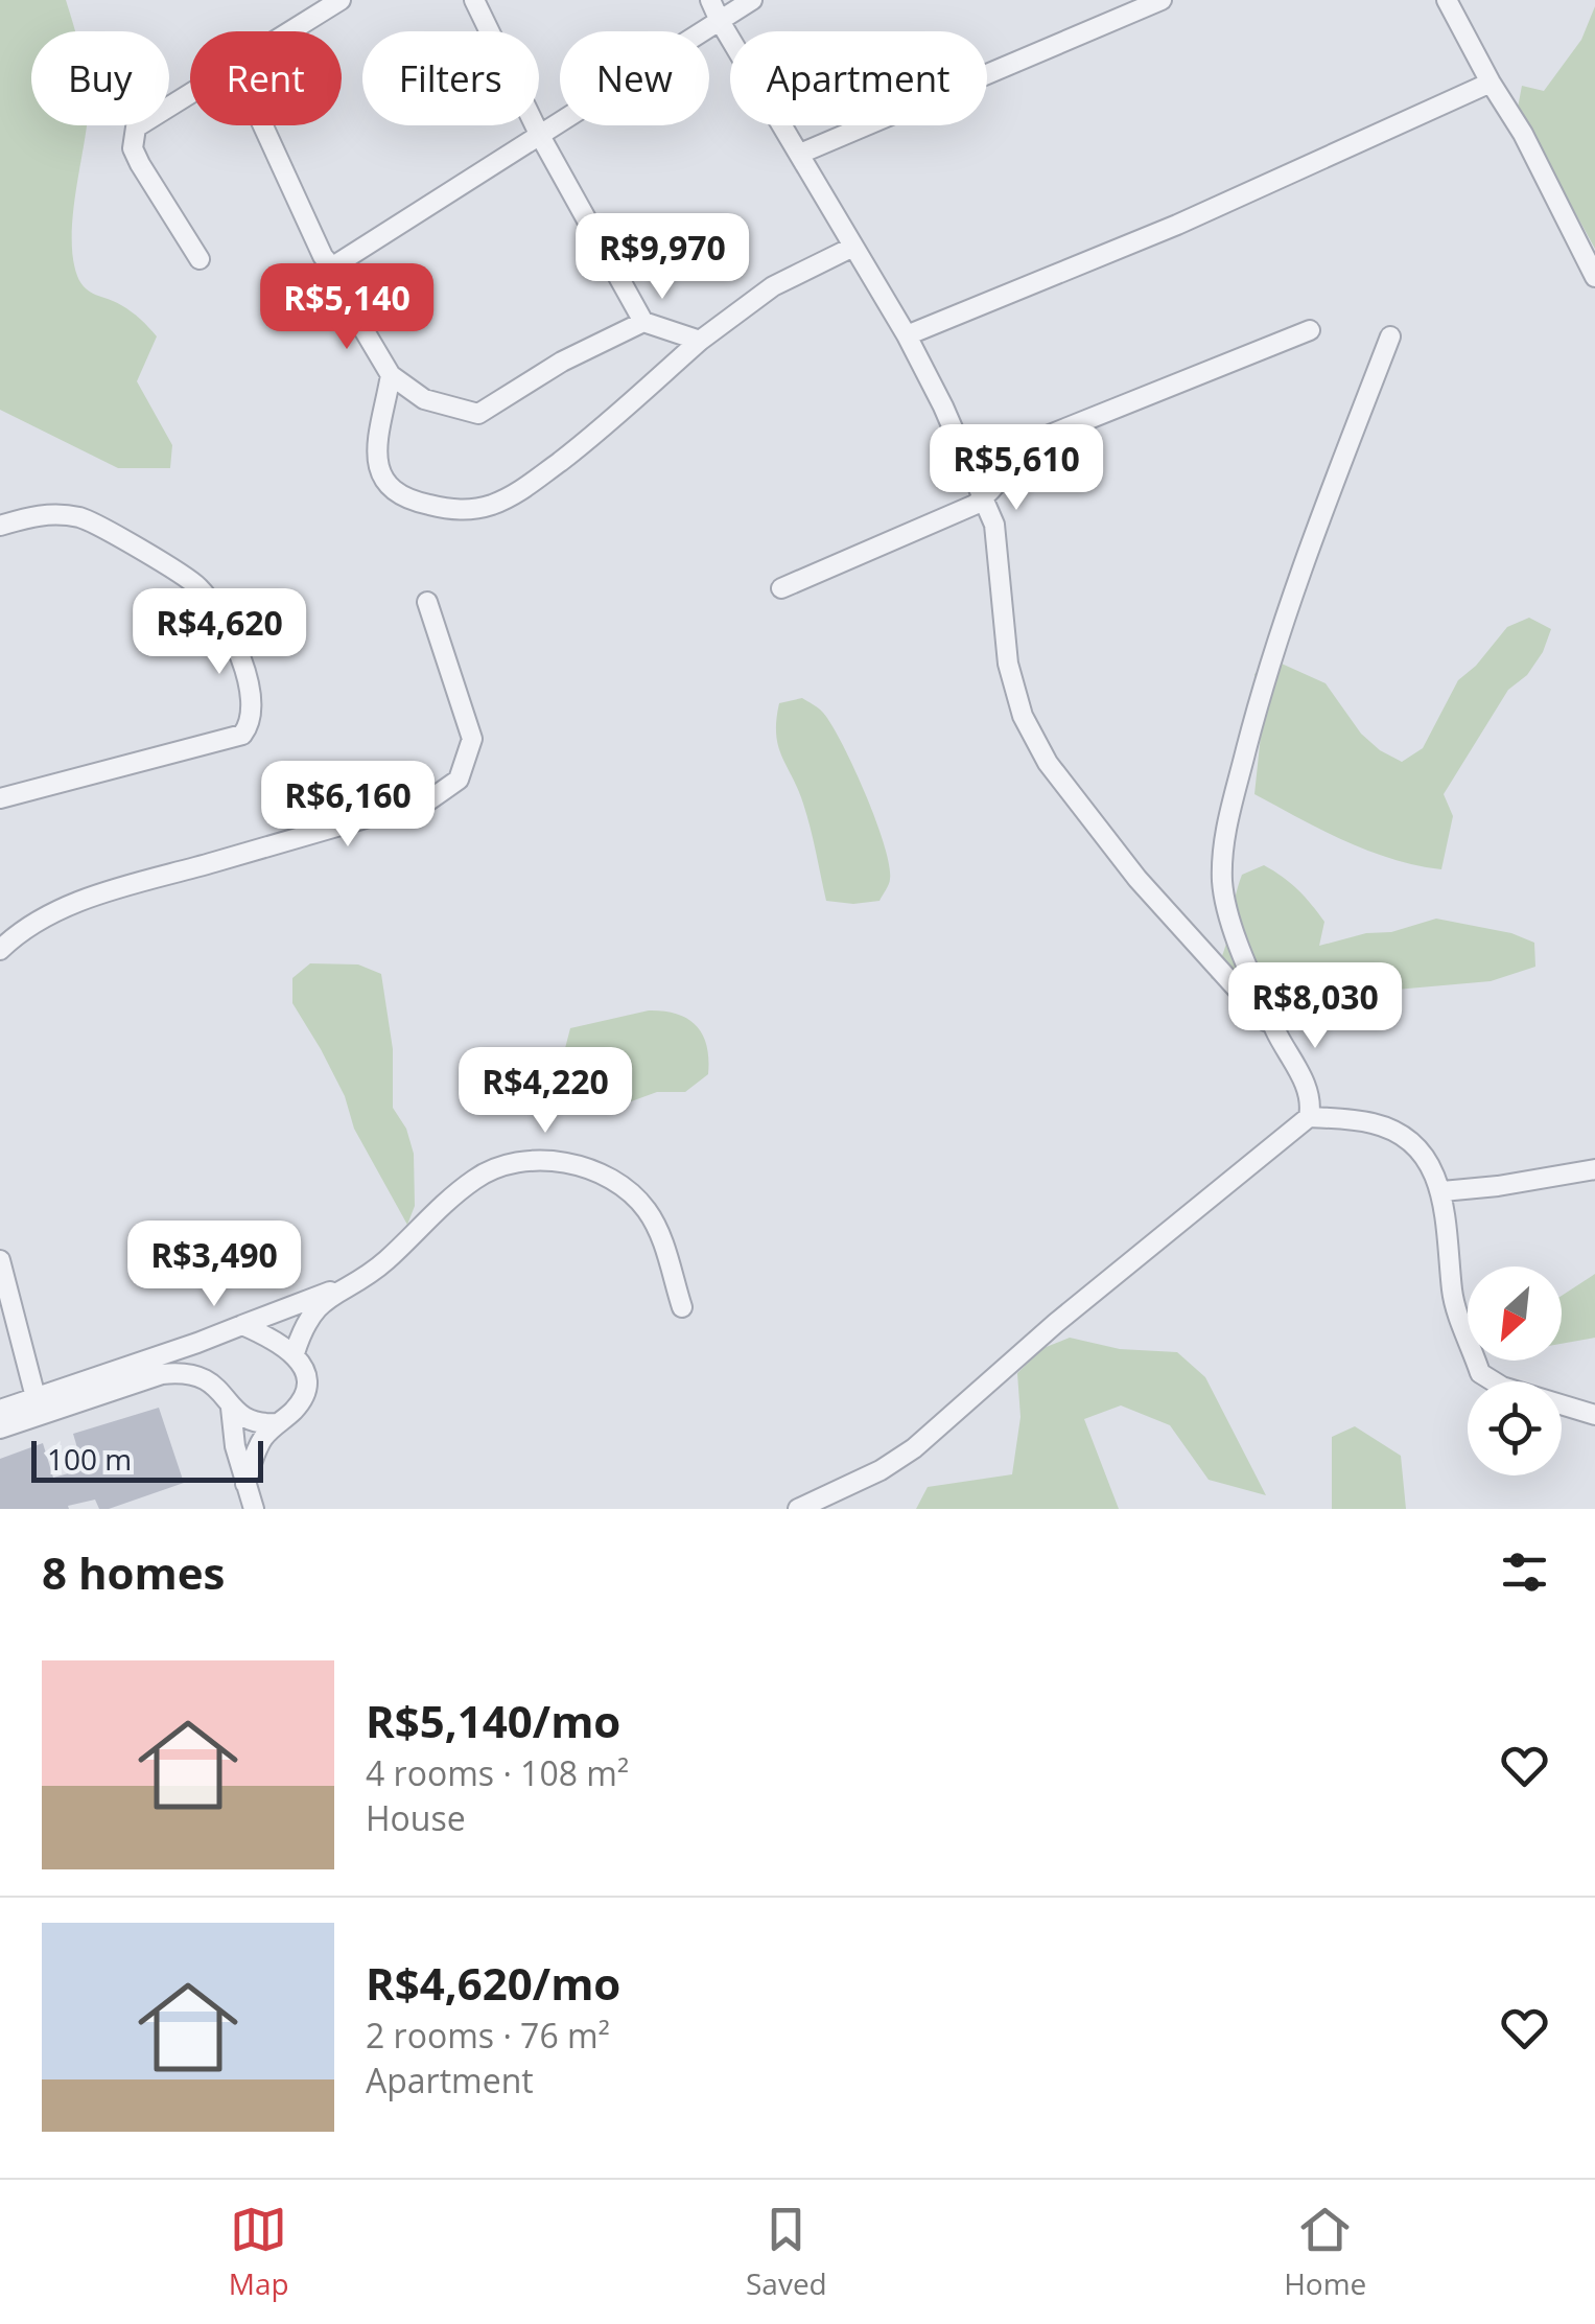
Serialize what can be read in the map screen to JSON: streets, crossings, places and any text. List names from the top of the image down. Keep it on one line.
{"scale_bar":"100 m","north":"bottom left","page":{"chip":["Buy","Rent","Filters","New","Apartment"],"price":["R$9,970","R$5,140","R$5,610","R$4,620","R$6,160","R$8,030","R$4,220","R$3,490"],"scale":"100 m","heading":"8 homes","list":[{"name":"R$5,140/mo","note":"4 rooms · 108 m² · House"},{"name":"R$4,620/mo","note":"2 rooms · 76 m² · Apartment"}],"tabs":["Map","Saved","Home"]}}
